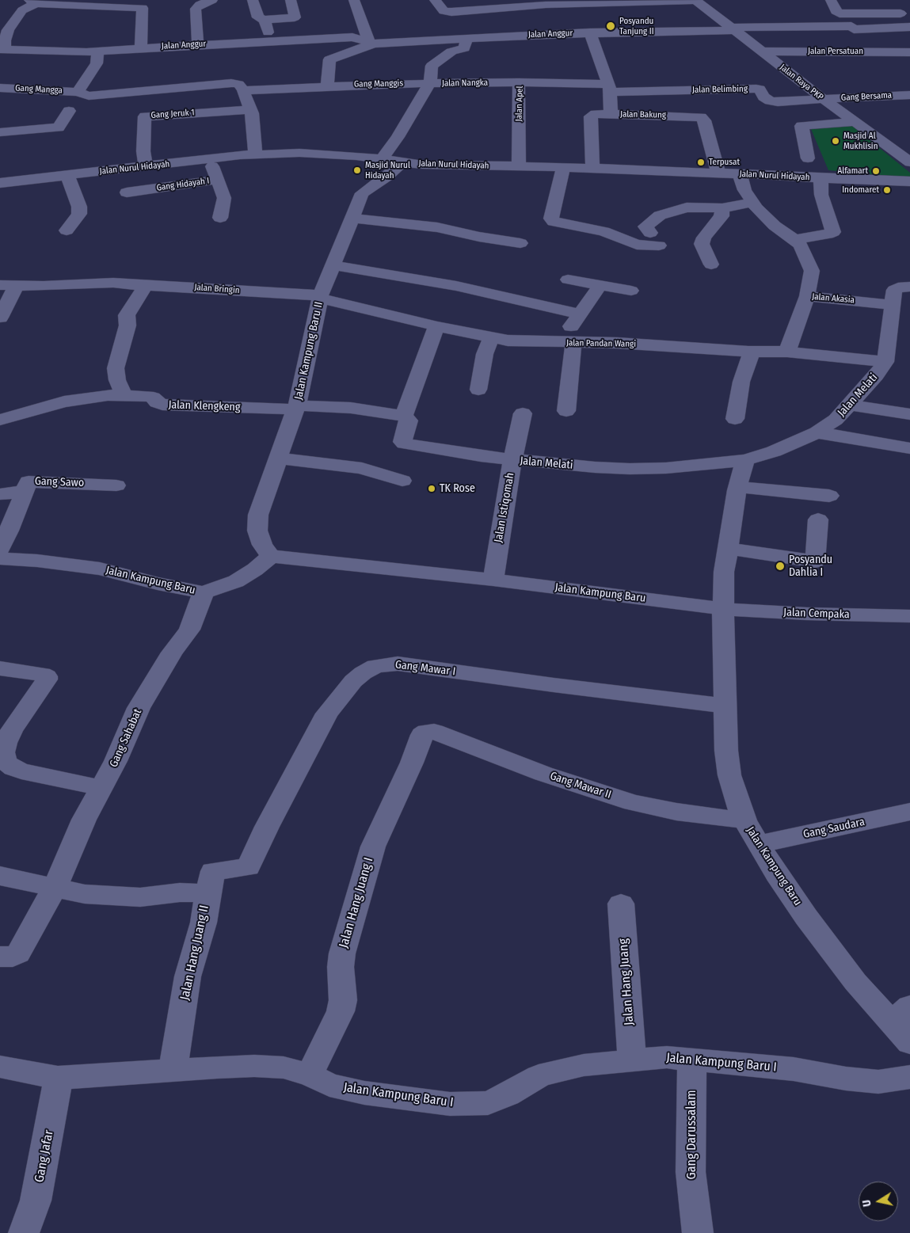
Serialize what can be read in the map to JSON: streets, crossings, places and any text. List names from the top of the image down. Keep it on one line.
{"streets":{"street":["Jalan Anggur","Jalan Persatuan","Jalan Raya PKP","Jalan Nangka","Gang Manggis","Gang Mangga","Jalan Belimbing","Gang Bersama","Jalan Apel","Gang Jeruk 1","Jalan Bakung","Jalan Nurul Hidayah","Gang Hidayah I","Jalan Bringin","Jalan Akasia","Jalan Pandan Wangi","Jalan Kampung Baru II","Jalan Melati","Jalan Klengkeng","Gang Sawo","Jalan Istiqomah","Jalan Kampung Baru","Jalan Cempaka","Gang Mawar I","Gang Sahabat","Gang Mawar II","Gang Saudara","Jalan Hang Juang I","Jalan Hang Juang II","Jalan Hang Juang","Jalan Kampung Baru I","Gang Darussalam","Gang Jafar"]},"crossings":[["Jalan Anggur","Jalan Raya PKP"],["Jalan Anggur","Jalan Bakung"],["Jalan Persatuan","Jalan Raya PKP"],["Jalan Raya PKP","Jalan Belimbing"],["Jalan Raya PKP","Gang Bersama"],["Jalan Nangka","Gang Manggis"],["Jalan Nangka","Jalan Apel"],["Jalan Nangka","Jalan Nurul Hidayah"],["Gang Manggis","Gang Mangga"],["Jalan Belimbing","Gang Bersama"],["Jalan Belimbing","Jalan Apel"],["Jalan Belimbing","Jalan Bakung"],["Jalan Apel","Jalan Bakung"],["Jalan Apel","Jalan Nurul Hidayah"],["Gang Jeruk 1","Jalan Nurul Hidayah"],["Jalan Bakung","Jalan Nurul Hidayah"],["Jalan Nurul Hidayah","Gang Hidayah I"],["Jalan Nurul Hidayah","Jalan Kampung Baru II"],["Jalan Bringin","Jalan Pandan Wangi"],["Jalan Bringin","Jalan Kampung Baru II"],["Jalan Akasia","Jalan Pandan Wangi"],["Jalan Akasia","Jalan Melati"],["Jalan Pandan Wangi","Jalan Kampung Baru II"],["Jalan Pandan Wangi","Jalan Melati"],["Jalan Kampung Baru II","Jalan Klengkeng"],["Jalan Kampung Baru II","Jalan Kampung Baru"],["Jalan Melati","Jalan Klengkeng"],["Jalan Melati","Jalan Istiqomah"],["Jalan Istiqomah","Jalan Kampung Baru"],["Jalan Kampung Baru","Jalan Cempaka"],["Jalan Kampung Baru","Gang Mawar I"],["Jalan Kampung Baru","Gang Sahabat"],["Jalan Kampung Baru","Gang Mawar II"],["Jalan Kampung Baru","Gang Saudara"],["Gang Mawar I","Jalan Hang Juang II"],["Gang Sahabat","Jalan Hang Juang II"],["Gang Mawar II","Jalan Hang Juang I"],["Jalan Hang Juang I","Jalan Kampung Baru I"],["Jalan Hang Juang II","Jalan Kampung Baru I"],["Jalan Hang Juang","Jalan Kampung Baru I"],["Jalan Kampung Baru I","Gang Darussalam"],["Jalan Kampung Baru I","Gang Jafar"]],"places":["Posyandu Tanjung II","Masjid Al Mukhlisin","Terpusat","Masjid Nurul Hidayah","Alfamart","Indomaret","TK Rose","Posyandu Dahlia I"],"north":"left"}
